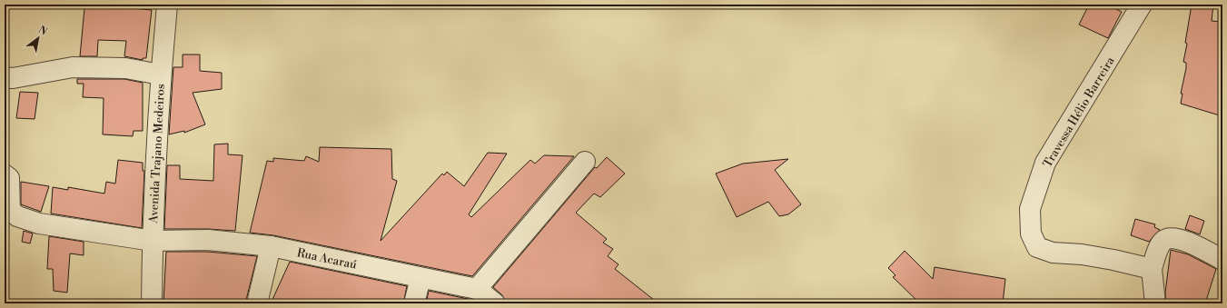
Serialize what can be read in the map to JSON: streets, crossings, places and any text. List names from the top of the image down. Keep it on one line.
{"streets":{"street":["Travessa Hélio Barreira","Avenida Trajano Medeiros","Rua Acaraú"]},"crossings":[["Avenida Trajano Medeiros","Rua Acaraú"]],"north":"top right"}
